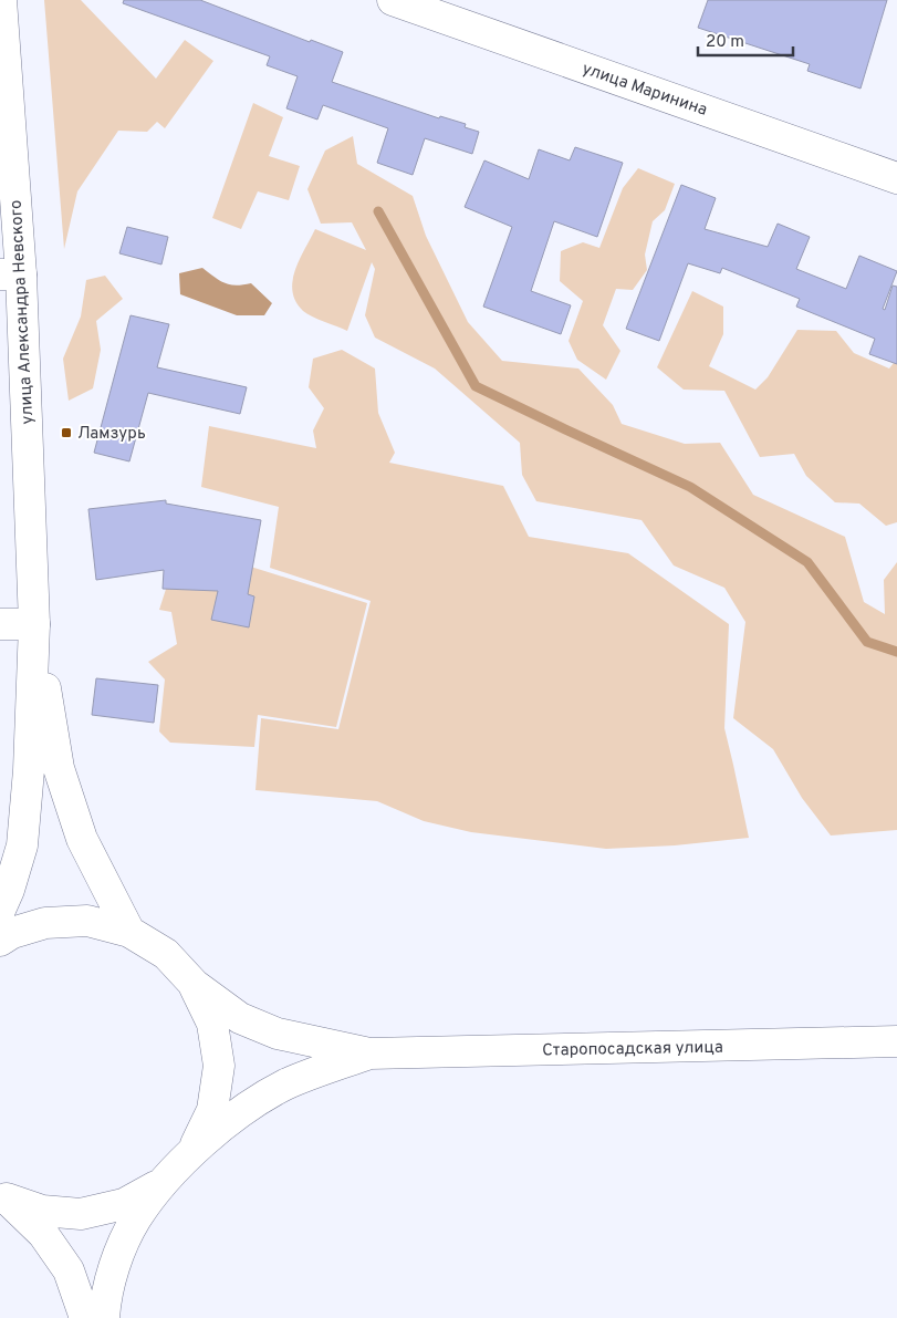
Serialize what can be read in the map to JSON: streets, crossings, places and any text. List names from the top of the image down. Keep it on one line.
{"streets":{"main road":["улица Маринина","улица Александра Невского","Старопосадская улица"]},"places":{"transit":["Ламзурь"]},"scale_bar":"20 m"}
